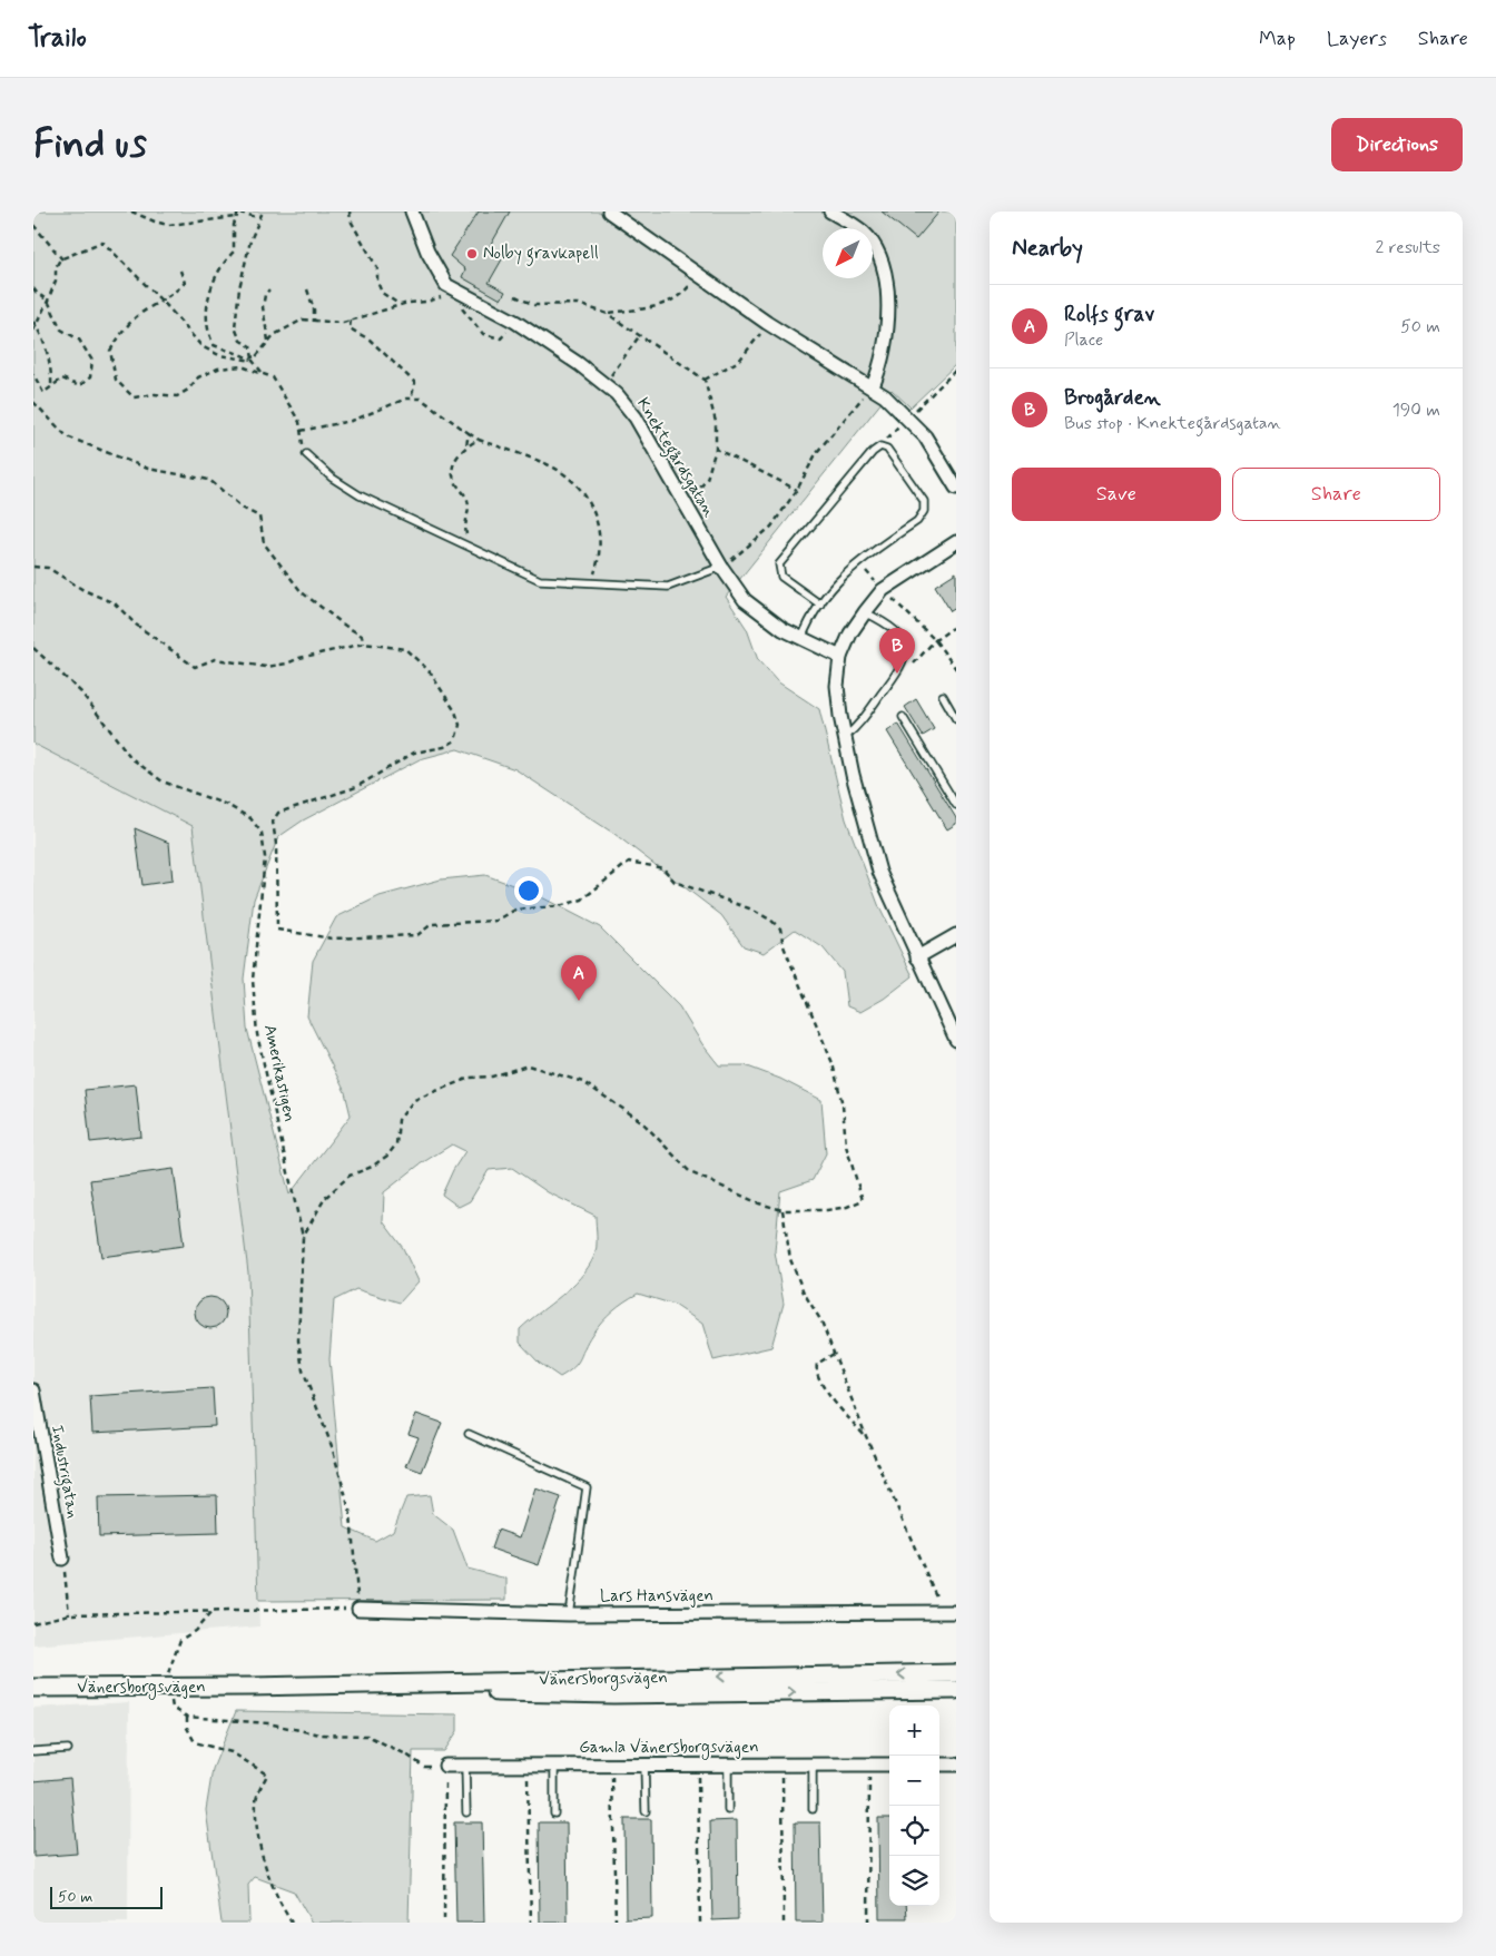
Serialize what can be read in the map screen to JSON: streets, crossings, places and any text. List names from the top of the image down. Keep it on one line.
{"streets":{"main road":["Vänersborgsvägen"],"street":["Knektegårdsgatan","Industrigatan","Lars Hansvägen","Gamla Vänersborgsvägen"],"path":["Amerikastigen"]},"crossings":[["Amerikastigen","Lars Hansvägen"]],"places":["Nolby gravkapell"],"scale_bar":"50 m","north":"bottom left","page":{"header":"Trailo","nav":["Map","Layers","Share"],"buttons":["Directions",["Save","Share"]],"title":"Find us","heading":["Nearby","2 results"],"list":[{"mark":"A","name":"Rolfs grav","note":"Place","value":"50 m"},{"mark":"B","name":"Brogården","note":"Bus stop · Knektegårdsgatan","value":"190 m"}],"pins":["B","A"],"map_buttons":["+","−"],"scale":"50 m"}}
